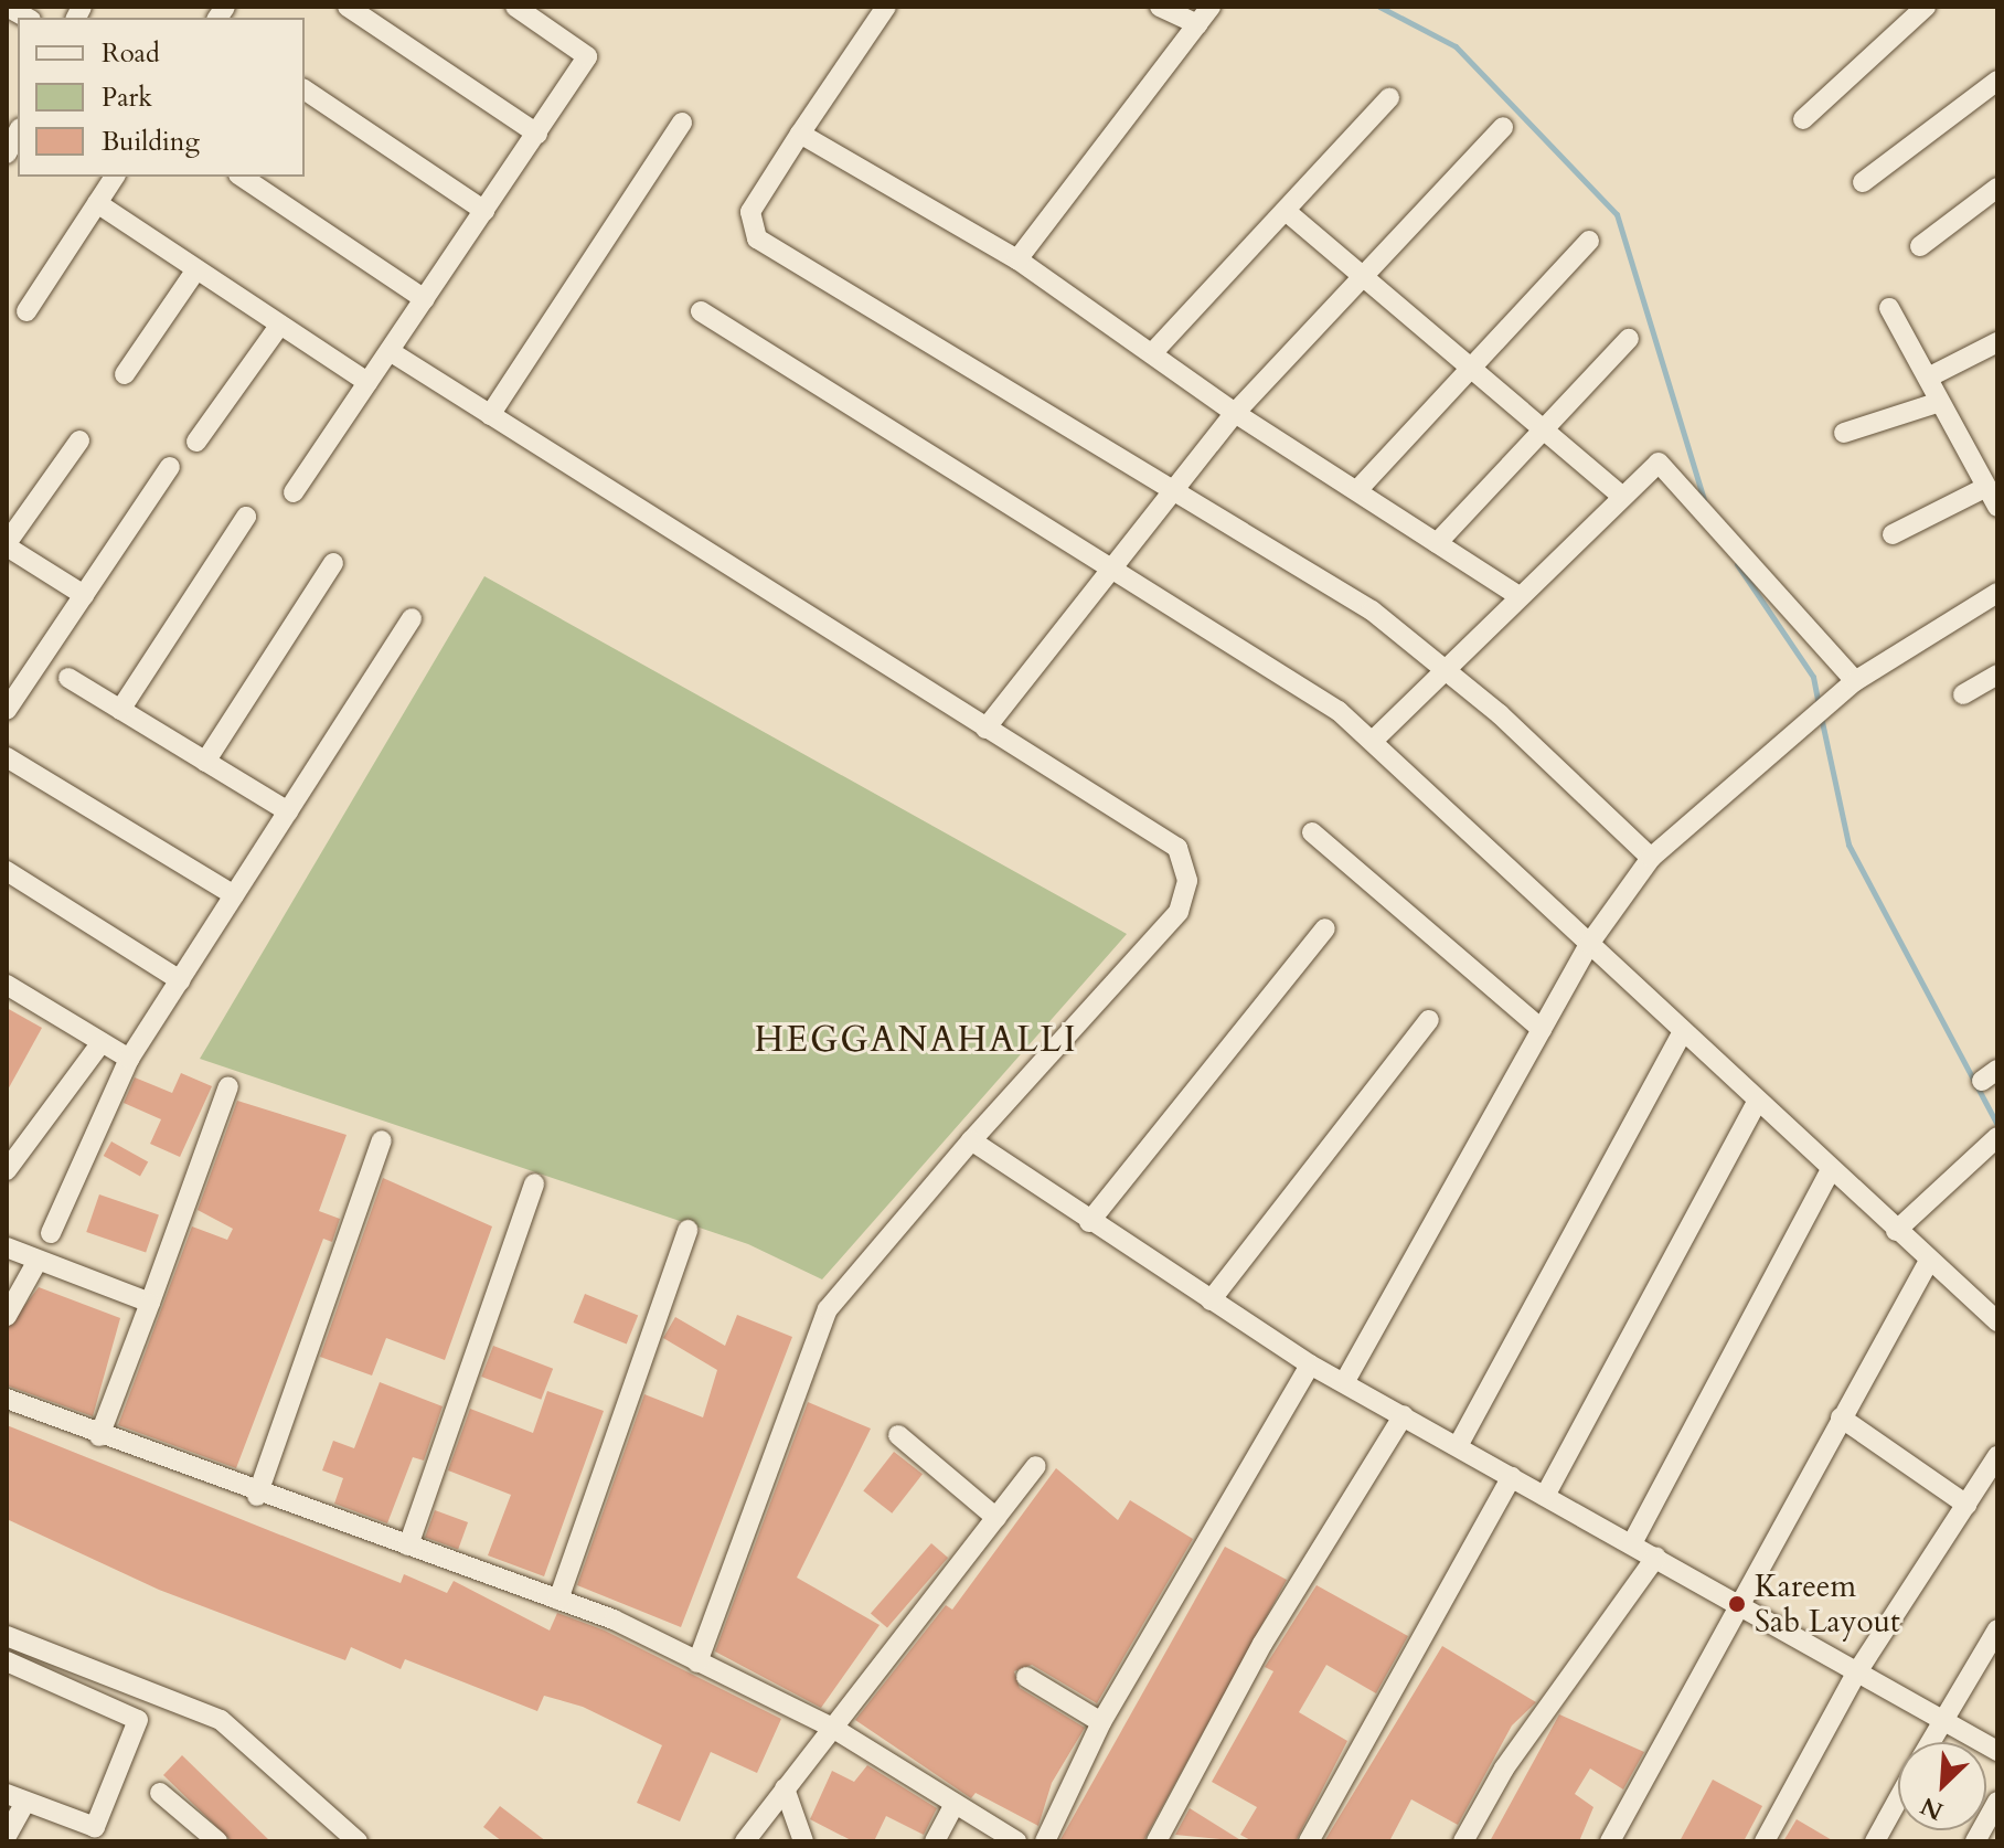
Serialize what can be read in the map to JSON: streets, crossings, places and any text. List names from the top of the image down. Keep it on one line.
{"districts":["HEGGANAHALLI"],"places":["Kareem Sab Layout"],"legend":["Road","Park","Building"],"north":"bottom left"}
